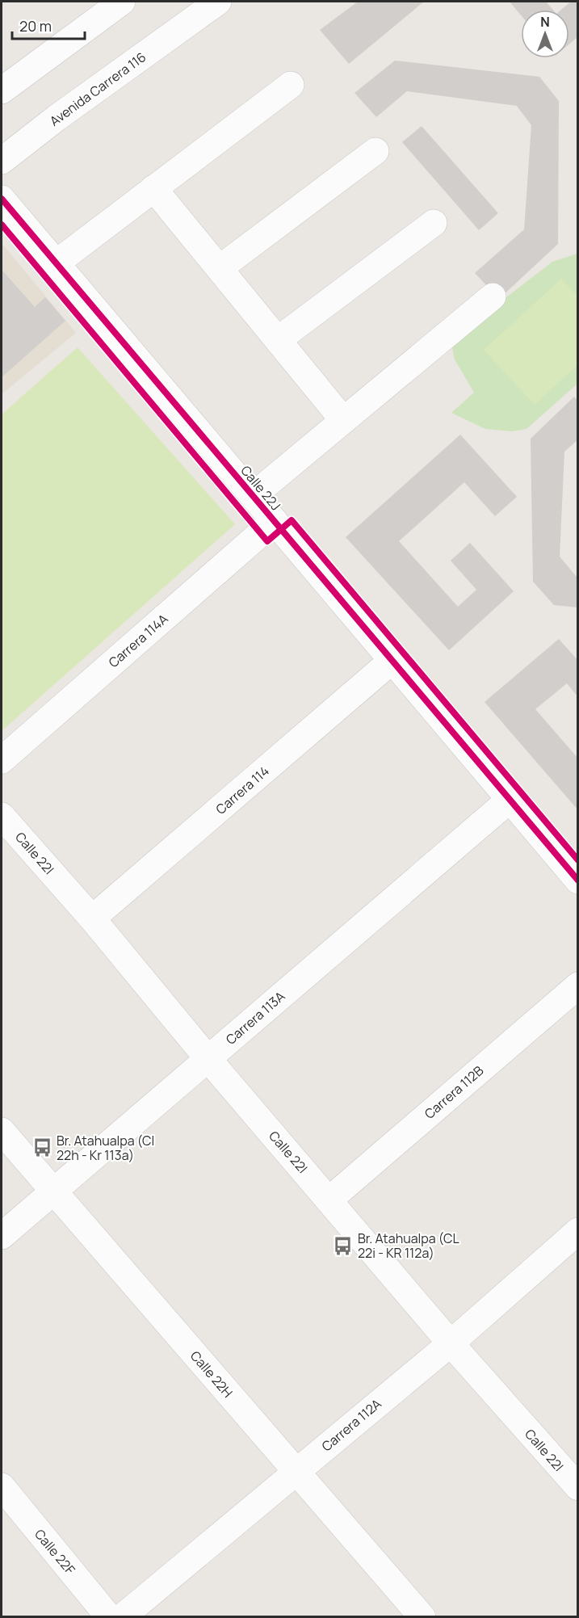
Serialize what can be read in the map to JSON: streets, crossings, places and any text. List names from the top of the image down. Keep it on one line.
{"streets":{"street":["Avenida Carrera 116","Calle 22J","Carrera 114A","Carrera 114","Calle 22I","Carrera 113A","Carrera 112B","Calle 22H","Carrera 112A","Calle 22F"]},"crossings":[["Calle 22J","Carrera 114A"],["Calle 22J","Carrera 114"],["Calle 22J","Carrera 113A"],["Carrera 114","Calle 22I"],["Calle 22I","Carrera 113A"],["Calle 22I","Carrera 112B"],["Calle 22I","Carrera 112A"],["Carrera 113A","Calle 22H"],["Calle 22H","Carrera 112A"]],"places":{"bus stop":["Br. Atahualpa (Cl 22h - Kr 113a)","Br. Atahualpa (CL 22i - KR 112a)"]},"scale_bar":"20 m","north":"top"}
